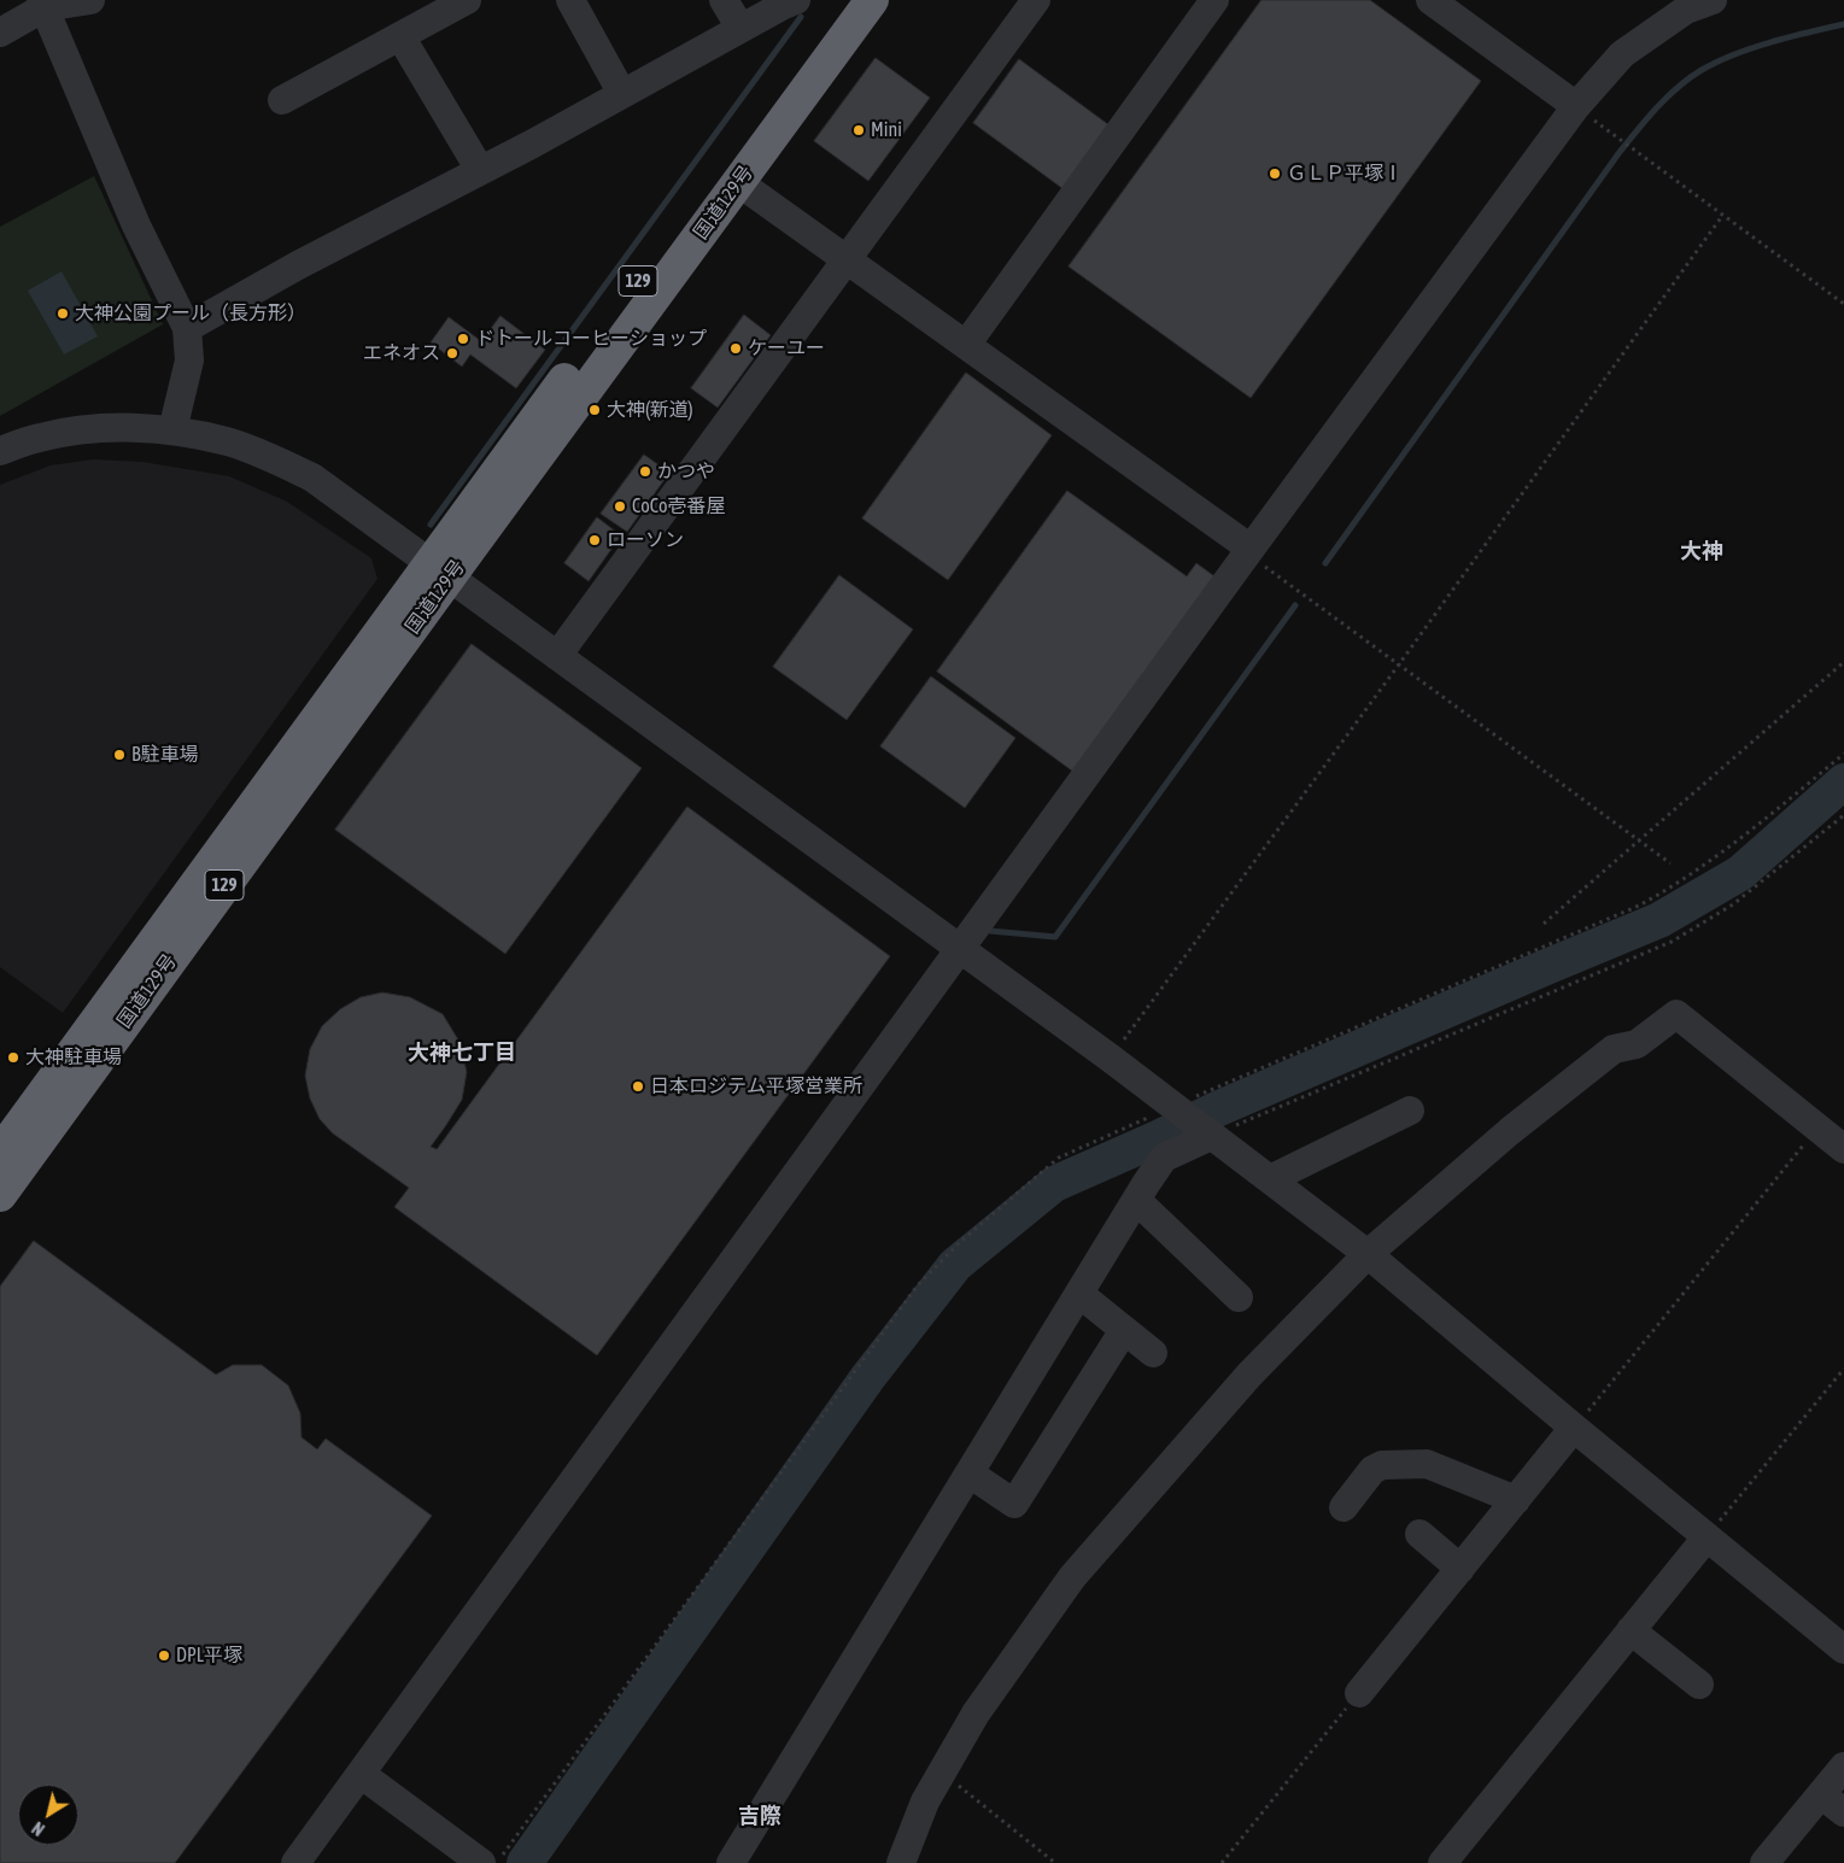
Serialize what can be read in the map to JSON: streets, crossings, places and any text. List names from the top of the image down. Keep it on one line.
{"streets":{"highway":["国道129号","129"]},"districts":["大神","大神七丁目","吉際"],"places":["Mini","ＧＬＰ平塚Ⅰ","大神公園プール（長方形）","ドトールコーヒーショップ","ケーユー","エネオス","大神(新道)","かつや","CoCo壱番屋","ローソン","B駐車場","大神駐車場","日本ロジテム平塚営業所","DPL平塚"],"north":"bottom left"}
